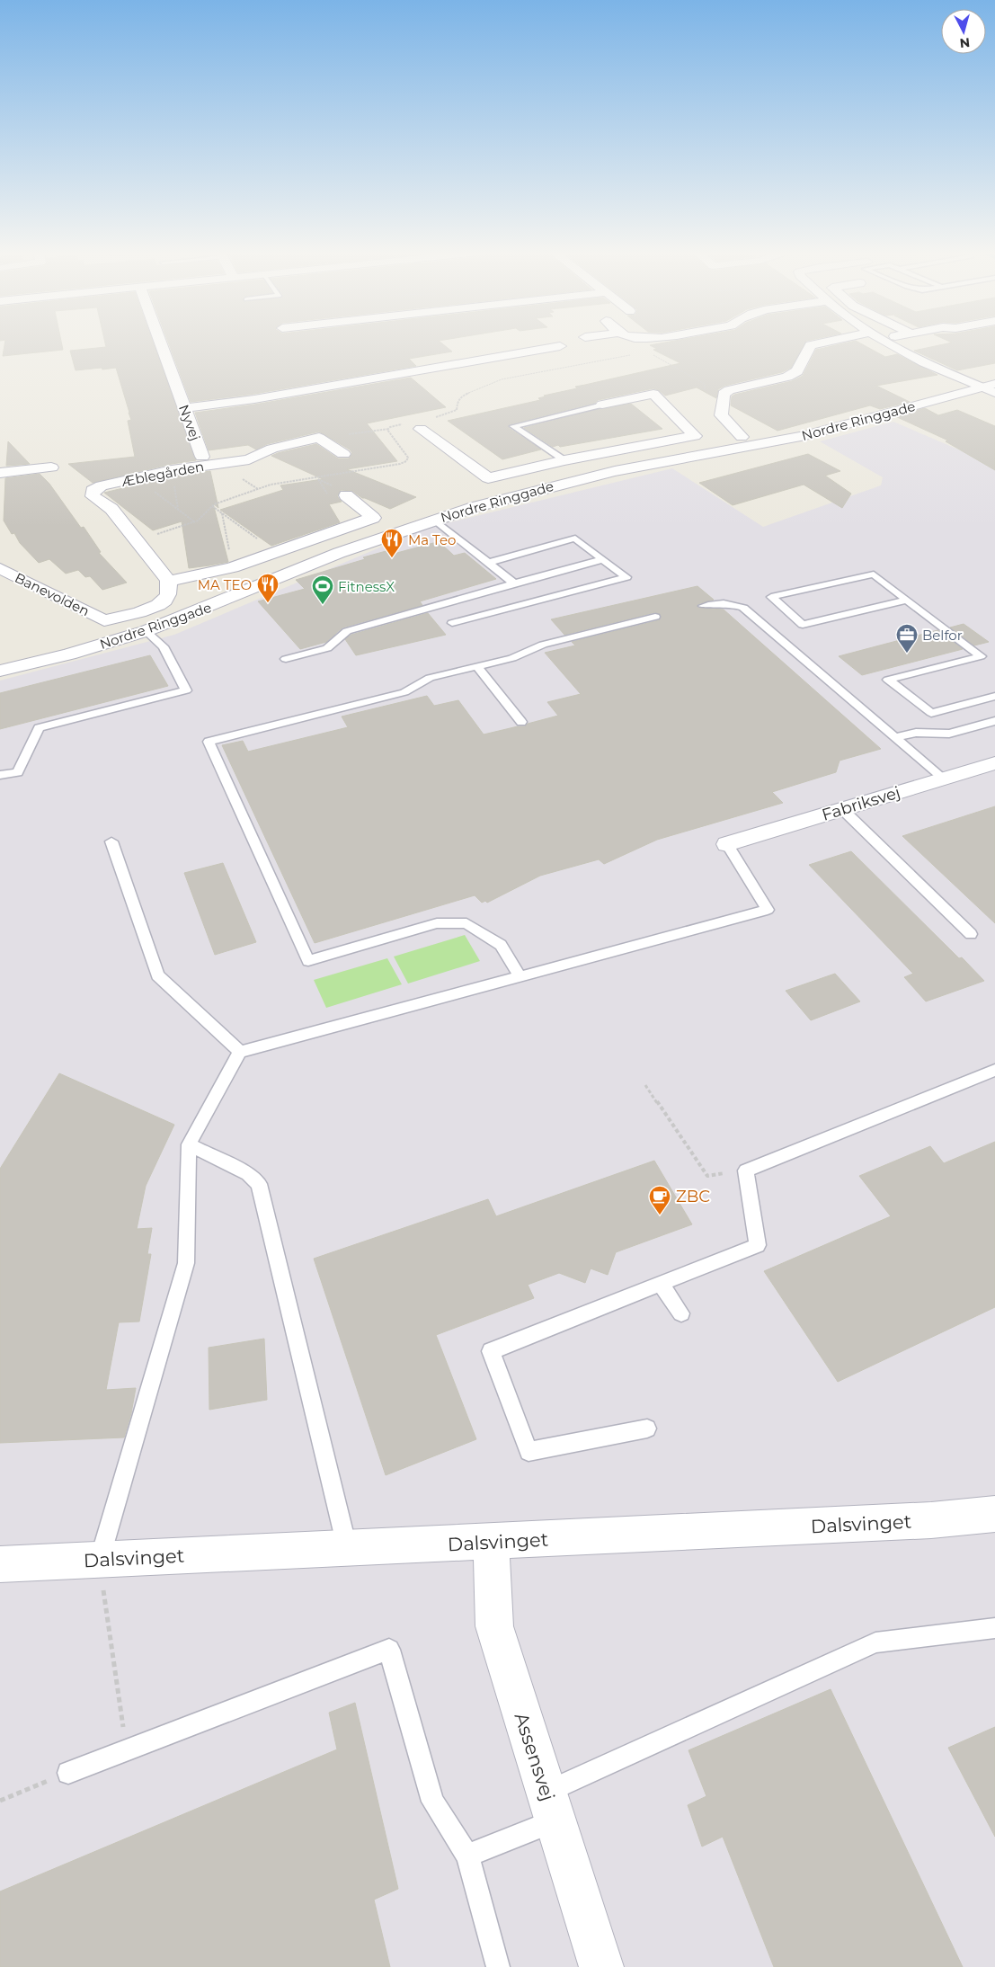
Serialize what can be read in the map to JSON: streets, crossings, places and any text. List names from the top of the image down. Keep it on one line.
{"streets":{"street":["Nordre Ringgade","Nyvej","Æblegården","Banevolden","Fabriksvej","Dalsvinget","Assensvej"]},"crossings":[["Æblegården","Banevolden"],["Dalsvinget","Assensvej"]],"places":{"restaurant":["Ma Teo","MA TEO"],"sports":["FitnessX"],"office":["Belfor"],"cafe":["ZBC"]},"north":"bottom"}
